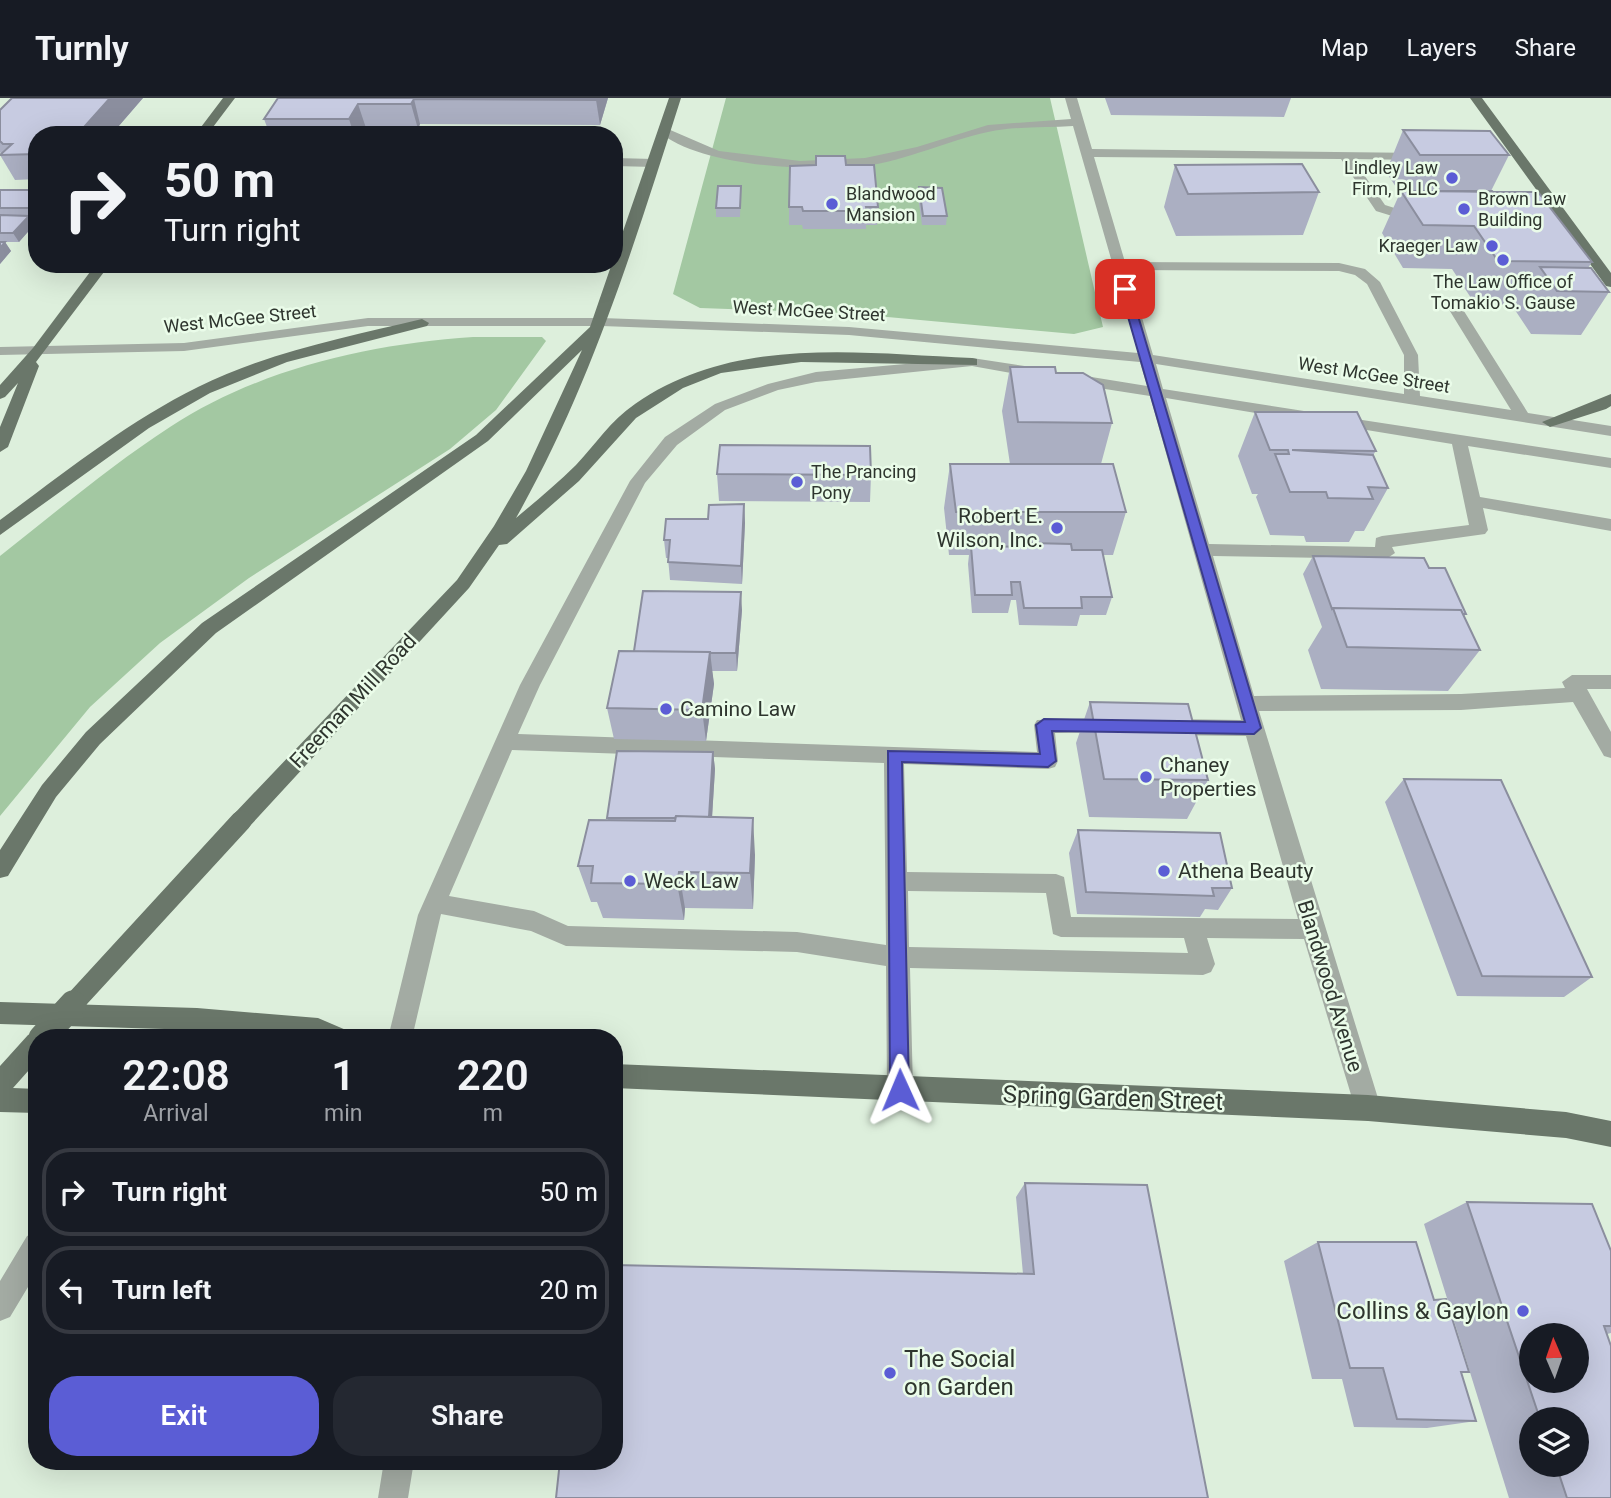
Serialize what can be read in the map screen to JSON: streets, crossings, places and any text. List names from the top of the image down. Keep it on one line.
{"streets":{"main road":["Freeman Mill Road","Spring Garden Street"],"street":["West McGee Street","Blandwood Avenue"]},"crossings":[["West McGee Street","Freeman Mill Road"],["West McGee Street","Blandwood Avenue"],["Blandwood Avenue","Spring Garden Street"]],"places":["Lindley Law Firm, PLLC","Blandwood Mansion","Brown Law Building","Kraeger Law","The Law Office of Tomakio S. Gause","The Prancing Pony","Robert E. Wilson, Inc.","Camino Law","Chaney Properties","Athena Beauty","Weck Law","Collins & Gaylon","The Social on Garden"],"north":"top","page":{"header":"Turnly","nav":["Map","Layers","Share"],"turn":["50 m","Turn right"],"eta":["22:08","Arrival","1","min","220","m"],"list":[{"name":"Turn right","value":"50 m"},{"name":"Turn left","value":"20 m"}],"buttons":["Exit","Share"]}}
